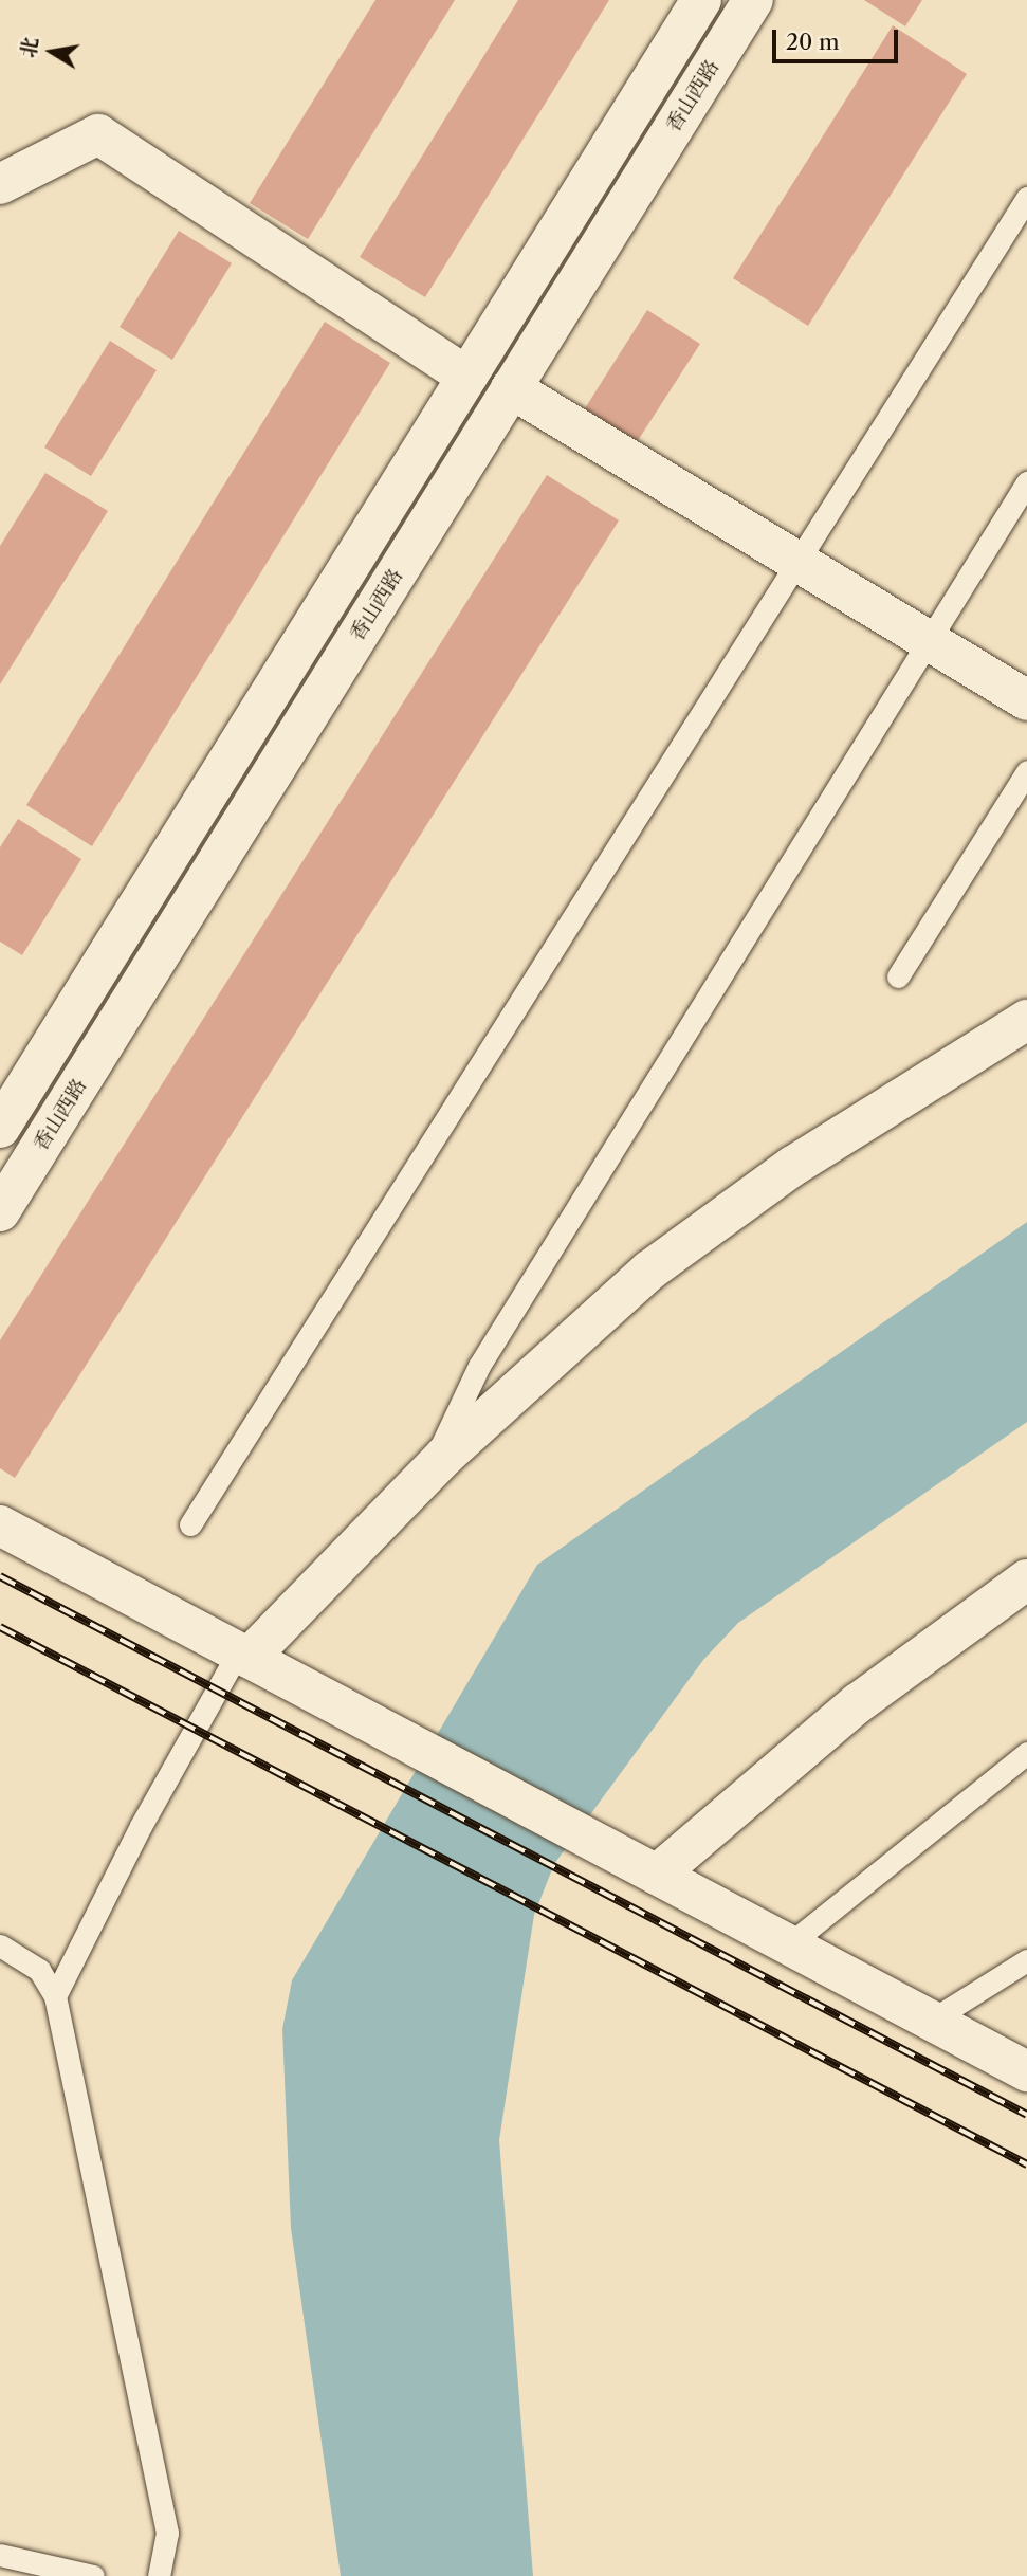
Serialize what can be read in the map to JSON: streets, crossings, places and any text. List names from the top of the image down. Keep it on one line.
{"streets":{"street":["香山西路"]},"scale_bar":"20 m","north":"left"}
